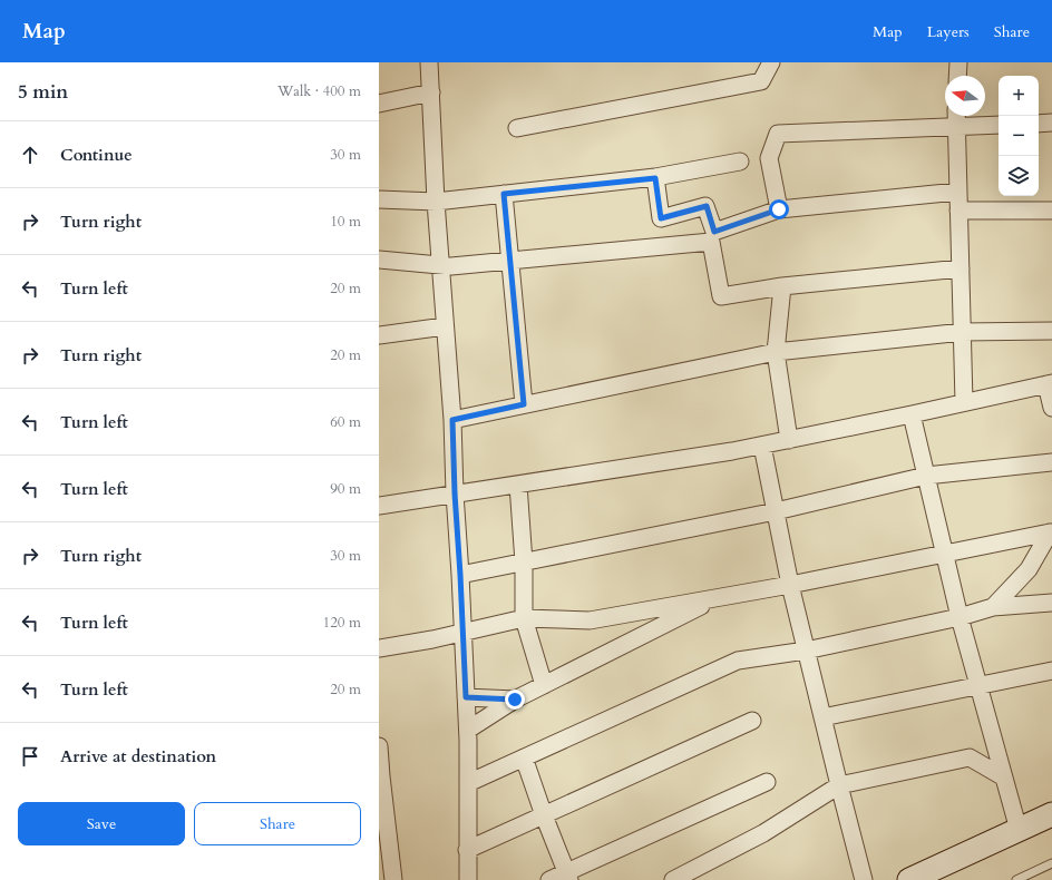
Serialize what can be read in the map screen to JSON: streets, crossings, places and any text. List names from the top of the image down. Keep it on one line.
{"north":"left","page":{"header":"Map","nav":["Map","Layers","Share"],"heading":["5 min","Walk · 400 m"],"map_buttons":["+","−"],"list":[["Continue","30 m"],["Turn right","10 m"],["Turn left","20 m"],["Turn right","20 m"],["Turn left","60 m"],["Turn left","90 m"],["Turn right","30 m"],["Turn left","120 m"],["Turn left","20 m"],"Arrive at destination"],"buttons":["Save","Share"]}}
